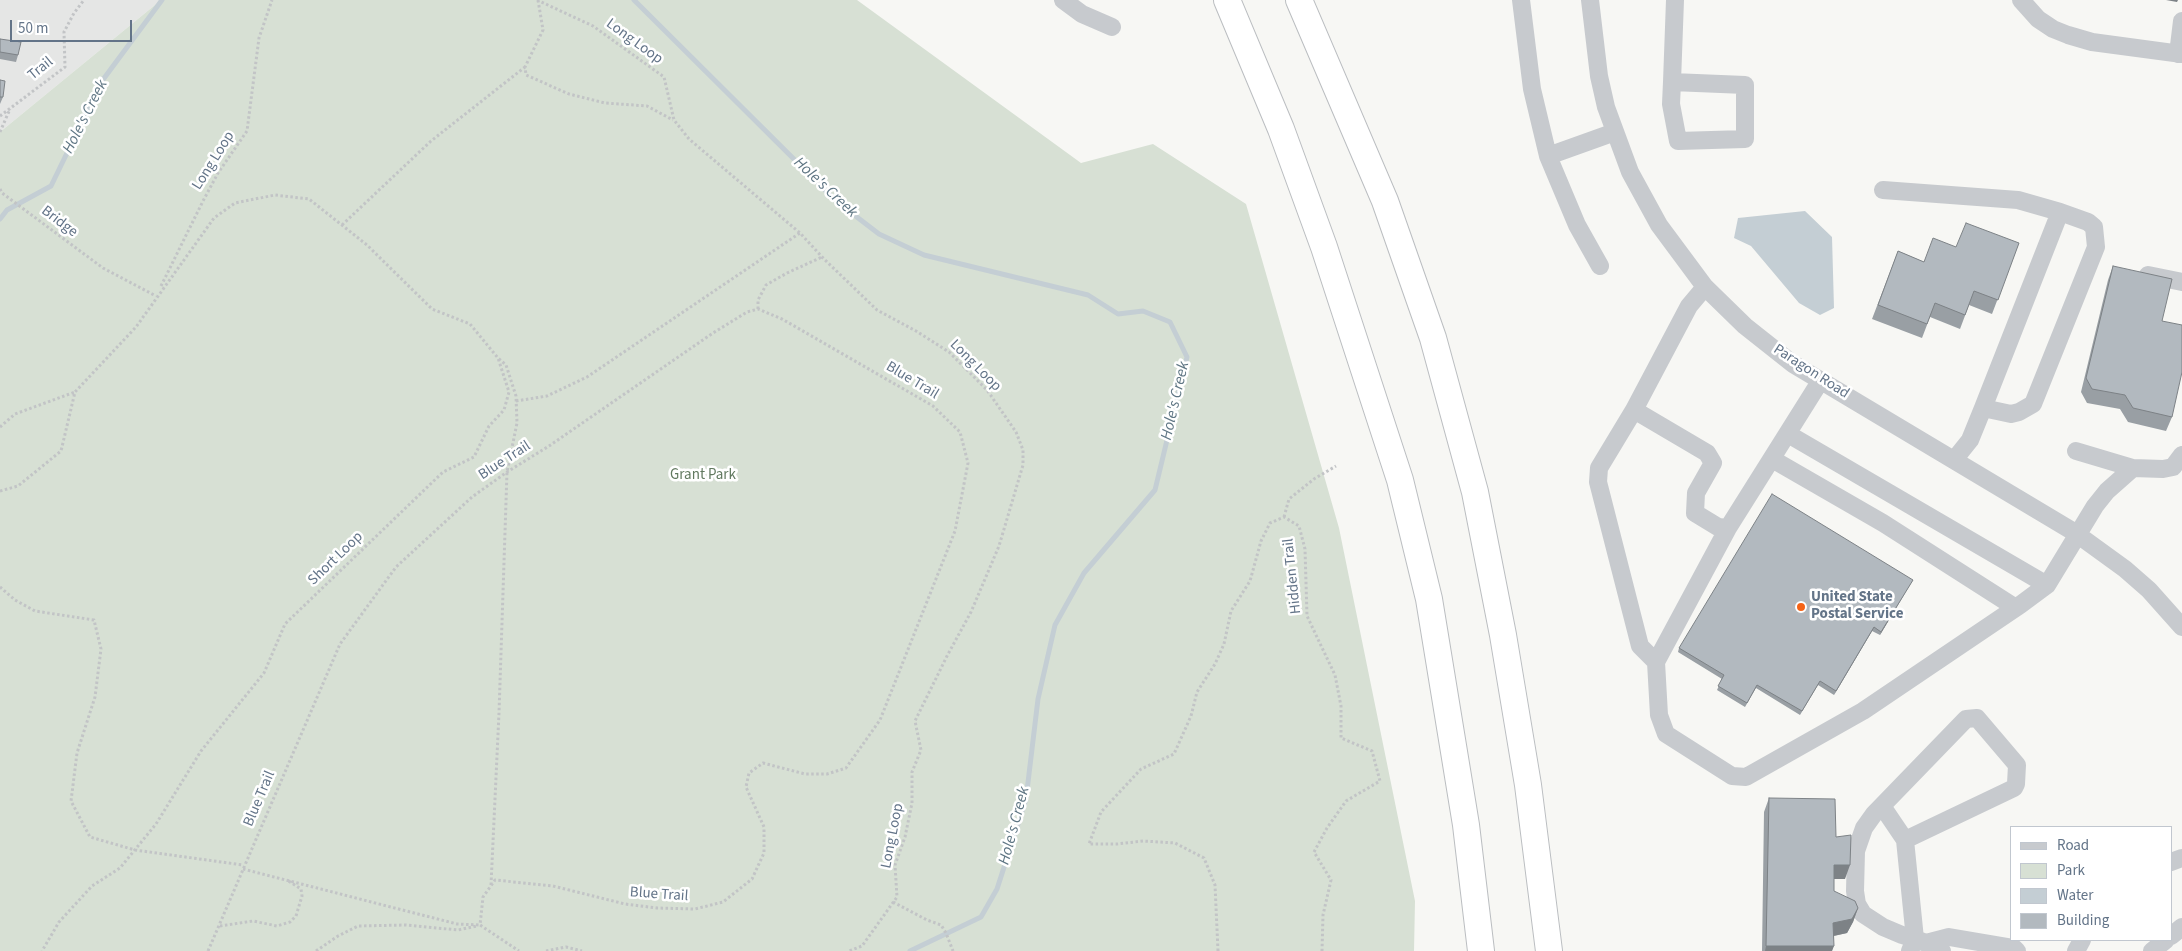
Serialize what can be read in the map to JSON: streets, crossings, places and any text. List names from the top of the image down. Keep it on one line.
{"streets":{"street":["Paragon Road"],"path":["Long Loop","Trail","Bridge","Blue Trail","Short Loop","Hidden Trail"]},"crossings":[["Long Loop","Bridge"],["Long Loop","Short Loop"],["Bridge","Short Loop"]],"water":["Hole's Creek"],"parks":["Grant Park"],"places":["United State Postal Service"],"legend":["Road","Park","Water","Building"],"scale_bar":"50 m"}
